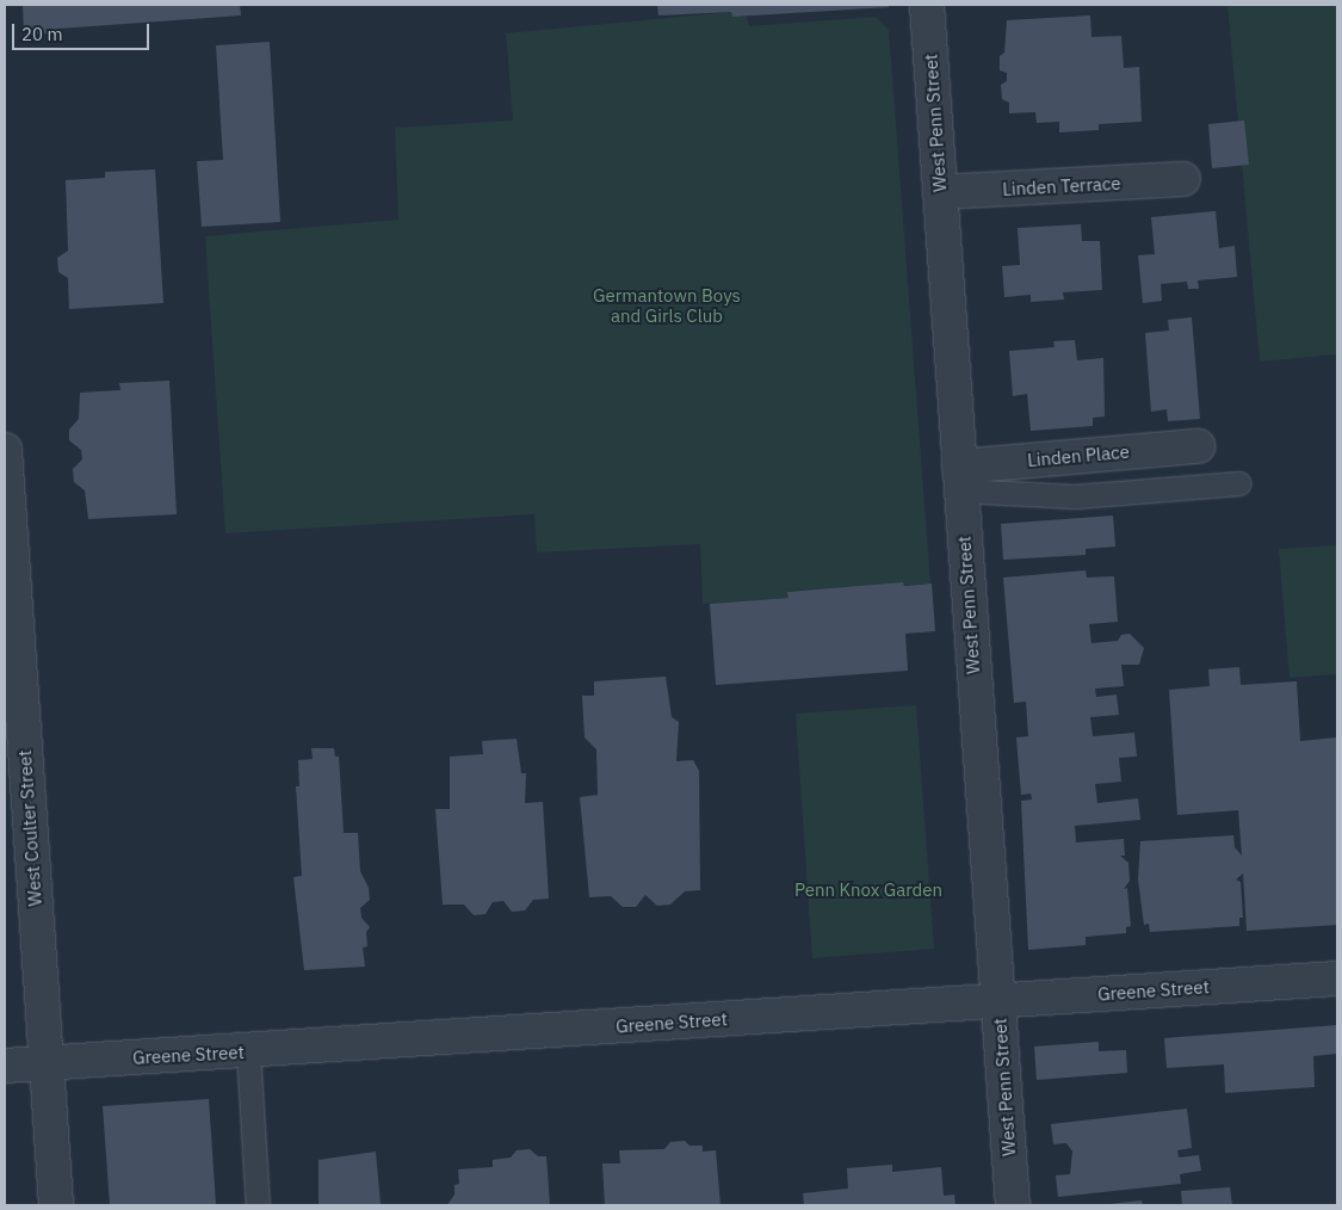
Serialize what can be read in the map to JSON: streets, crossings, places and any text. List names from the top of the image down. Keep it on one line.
{"streets":{"street":["West Penn Street","Linden Terrace","Linden Place","West Coulter Street","Greene Street"]},"crossings":[["West Penn Street","Linden Terrace"],["West Penn Street","Linden Place"],["West Penn Street","Greene Street"],["West Coulter Street","Greene Street"]],"parks":["Germantown Boys and Girls Club","Penn Knox Garden"],"scale_bar":"20 m"}
